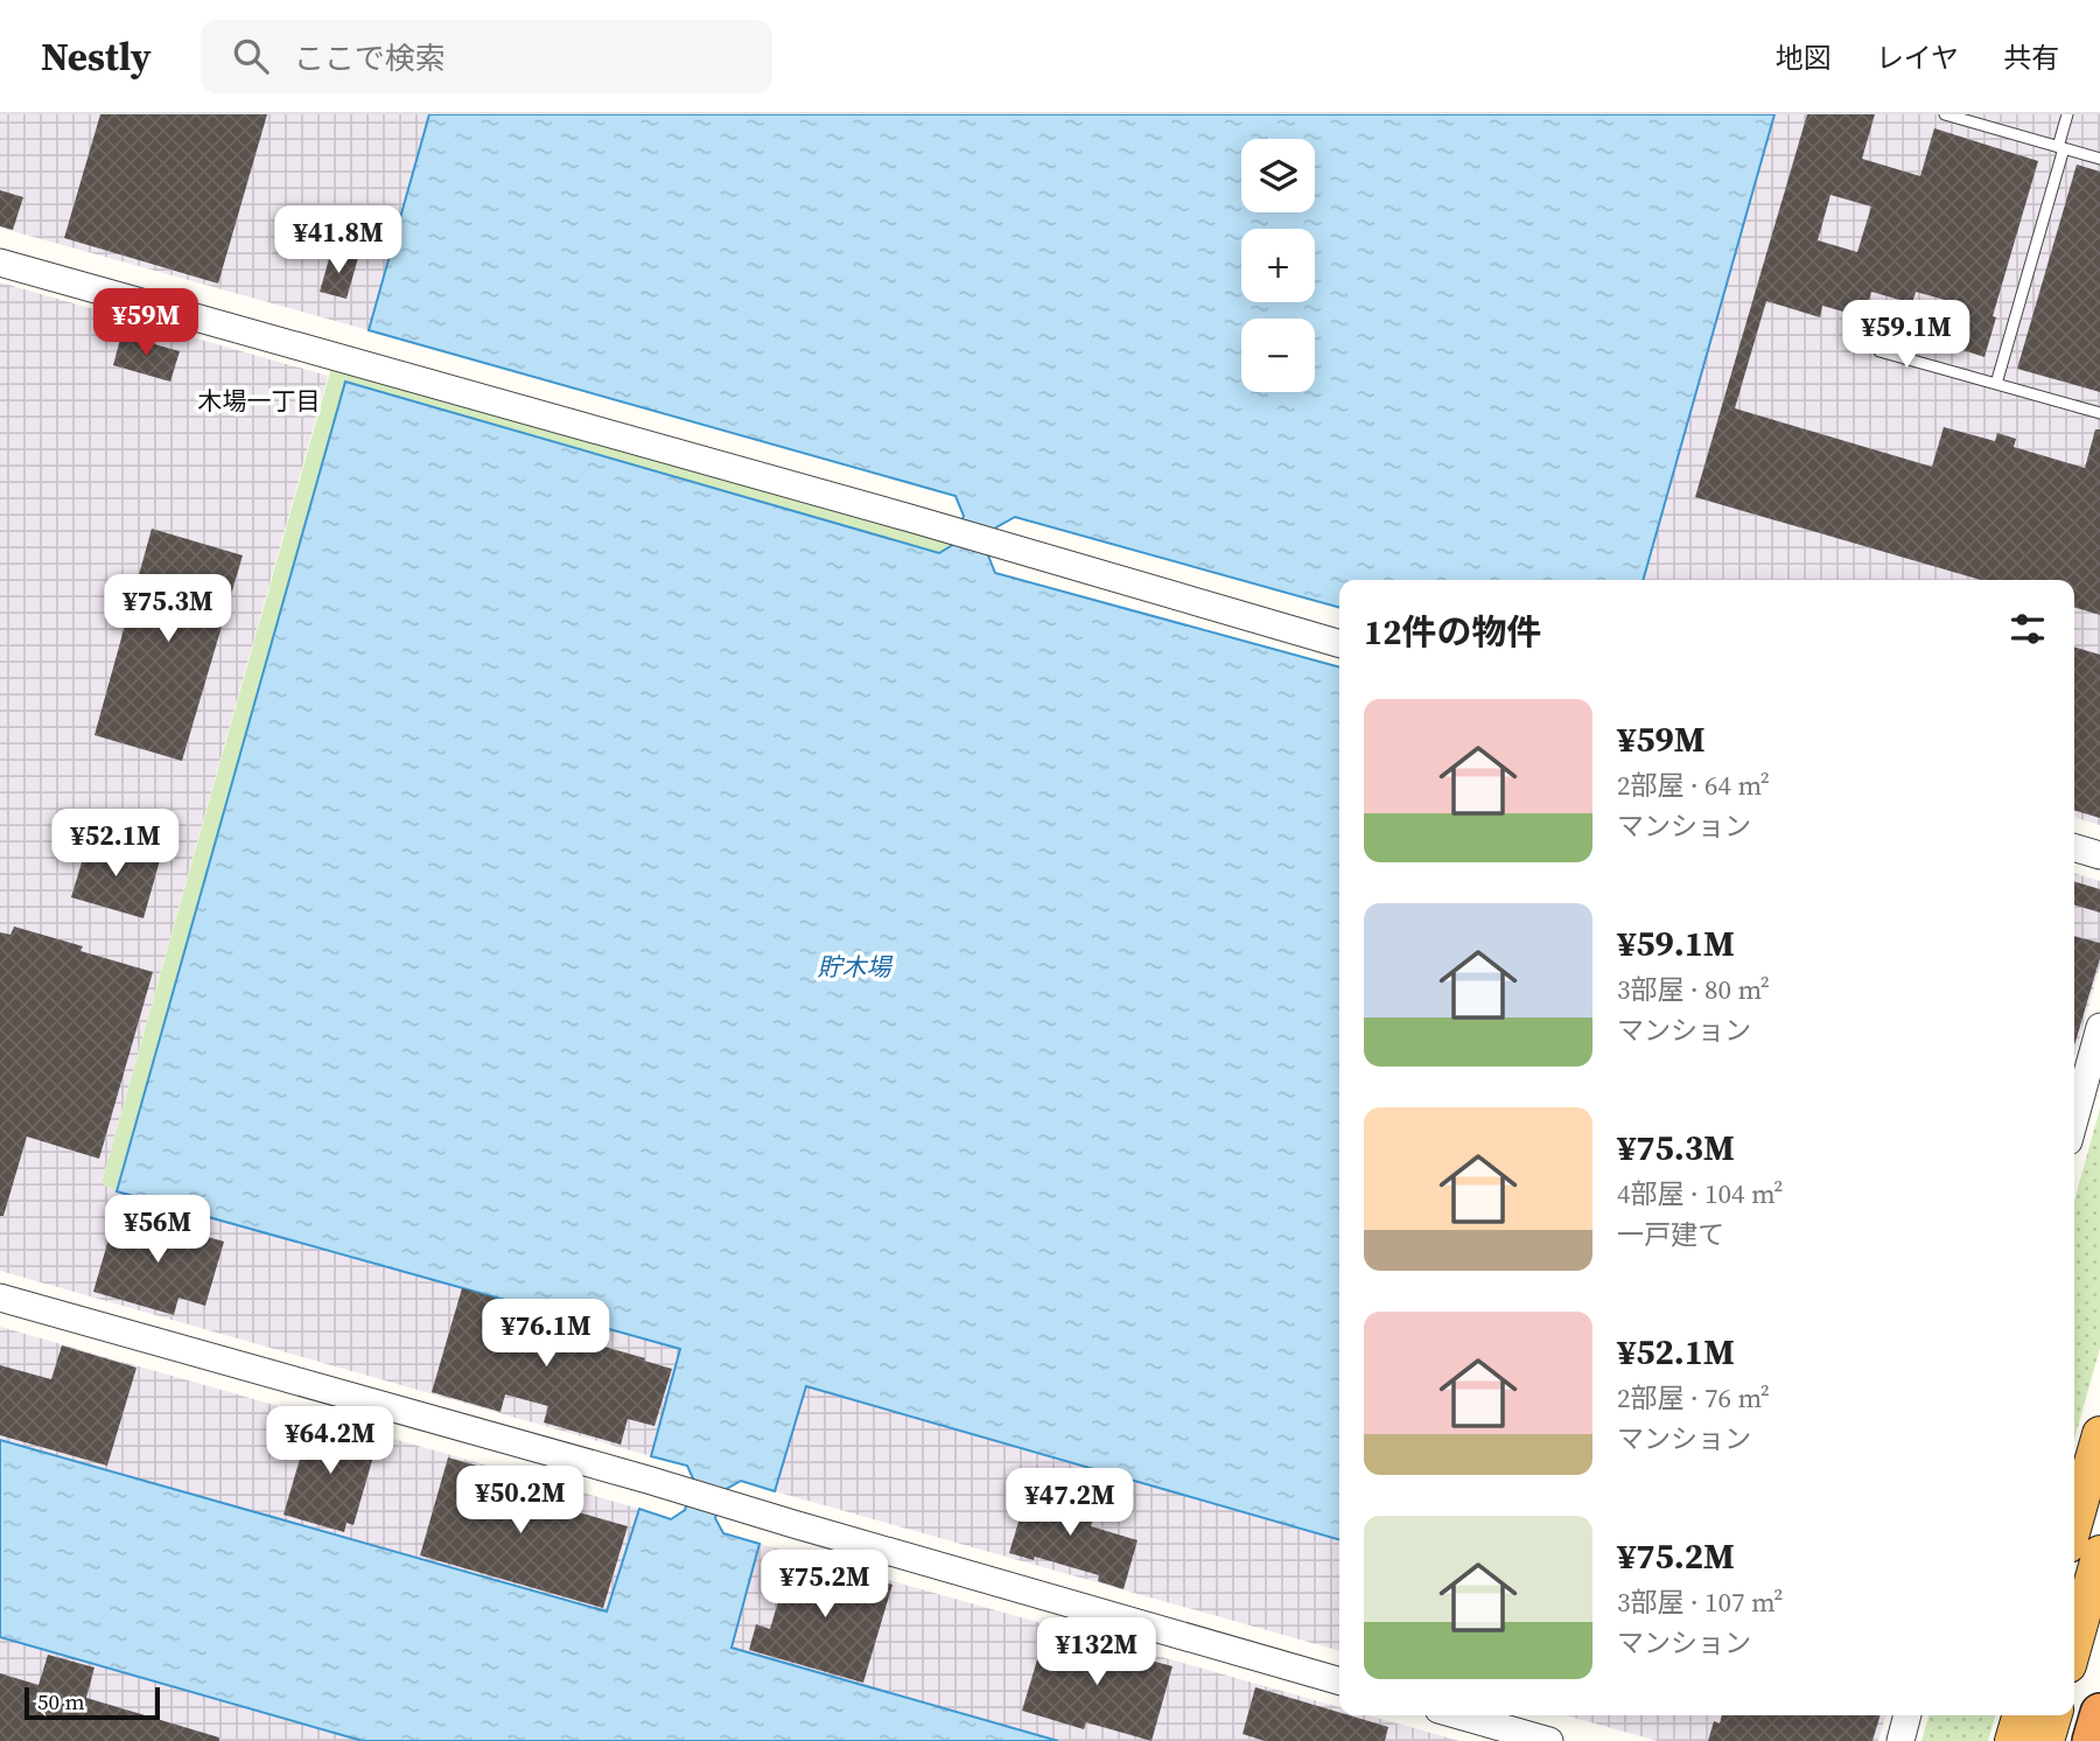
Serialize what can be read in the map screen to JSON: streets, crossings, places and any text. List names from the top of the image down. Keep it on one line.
{"districts":["木場一丁目"],"water":["貯木場"],"scale_bar":"50 m","page":{"header":"Nestly","search":"ここで検索","nav":["地図","レイヤ","共有"],"map_buttons":["+","−"],"price":["¥41.8M","¥59M","¥59.1M","¥75.3M","¥52.1M","¥56M","¥76.1M","¥64.2M","¥50.2M","¥47.2M","¥75.2M","¥132M"],"heading":"12件の物件","list":[{"name":"¥59M","note":"2部屋 · 64 m² · マンション"},{"name":"¥59.1M","note":"3部屋 · 80 m² · マンション"},{"name":"¥75.3M","note":"4部屋 · 104 m² · 一戸建て"},{"name":"¥52.1M","note":"2部屋 · 76 m² · マンション"},{"name":"¥75.2M","note":"3部屋 · 107 m² · マンション"}],"scale":"50 m"}}
